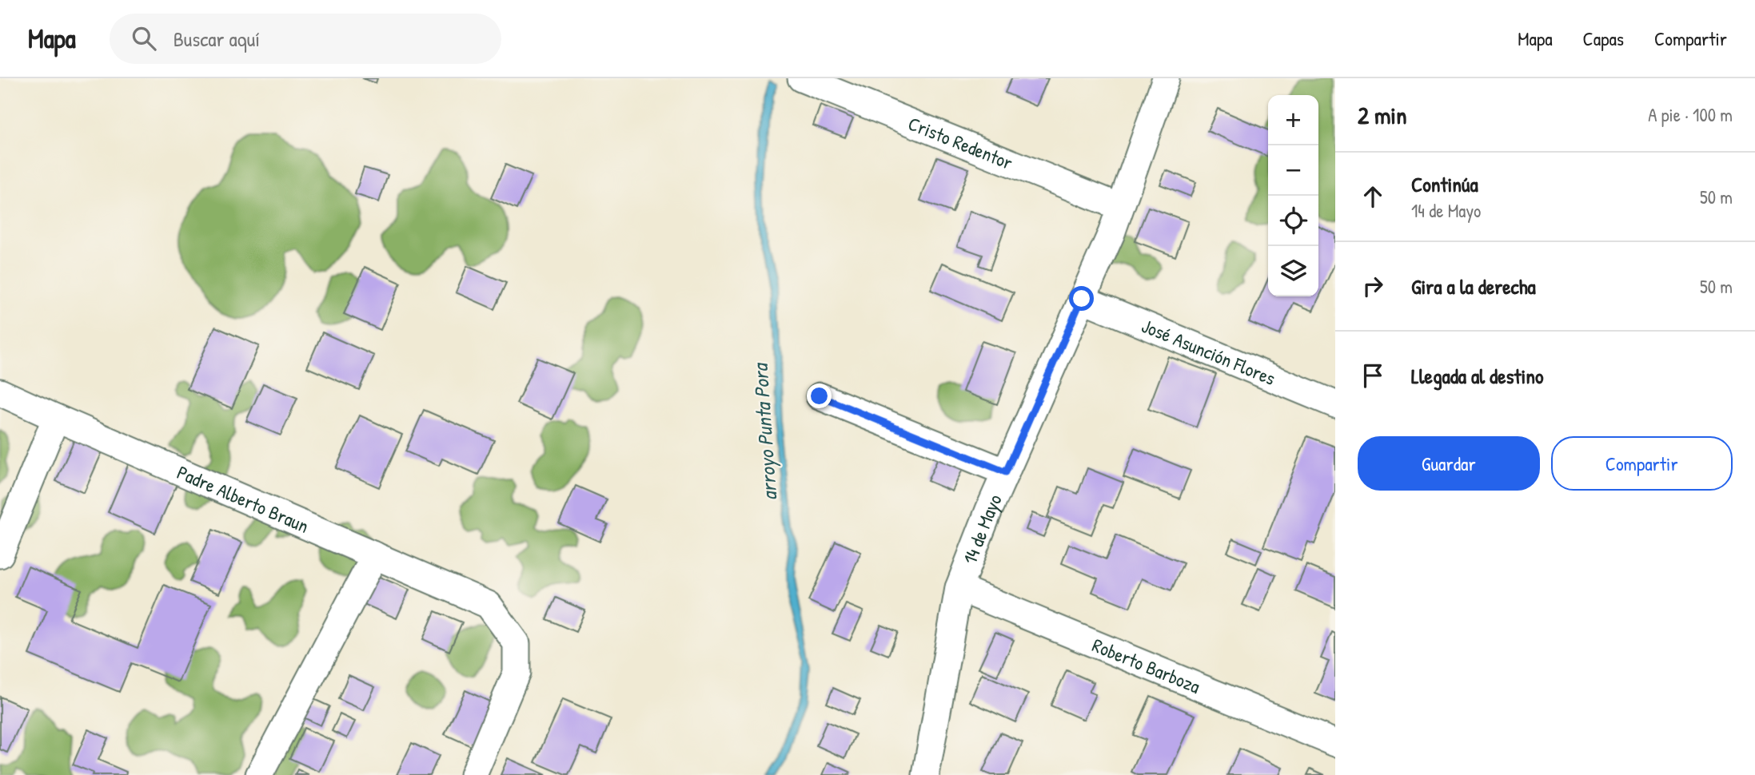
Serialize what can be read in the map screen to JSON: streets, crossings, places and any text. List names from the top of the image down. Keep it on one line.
{"streets":{"street":["Cristo Redentor","José Asunción Flores","Padre Alberto Braun","14 de Mayo","Roberto Barboza"]},"crossings":[["Cristo Redentor","14 de Mayo"],["José Asunción Flores","14 de Mayo"],["14 de Mayo","Roberto Barboza"]],"water":["arroyo Punta Pora"],"page":{"header":"Mapa","search":"Buscar aquí","nav":["Mapa","Capas","Compartir"],"heading":["2 min","A pie · 100 m"],"map_buttons":["+","−"],"list":[["Continúa","14 de Mayo","50 m"],["Gira a la derecha","50 m"],"Llegada al destino"],"buttons":["Guardar","Compartir"]}}
